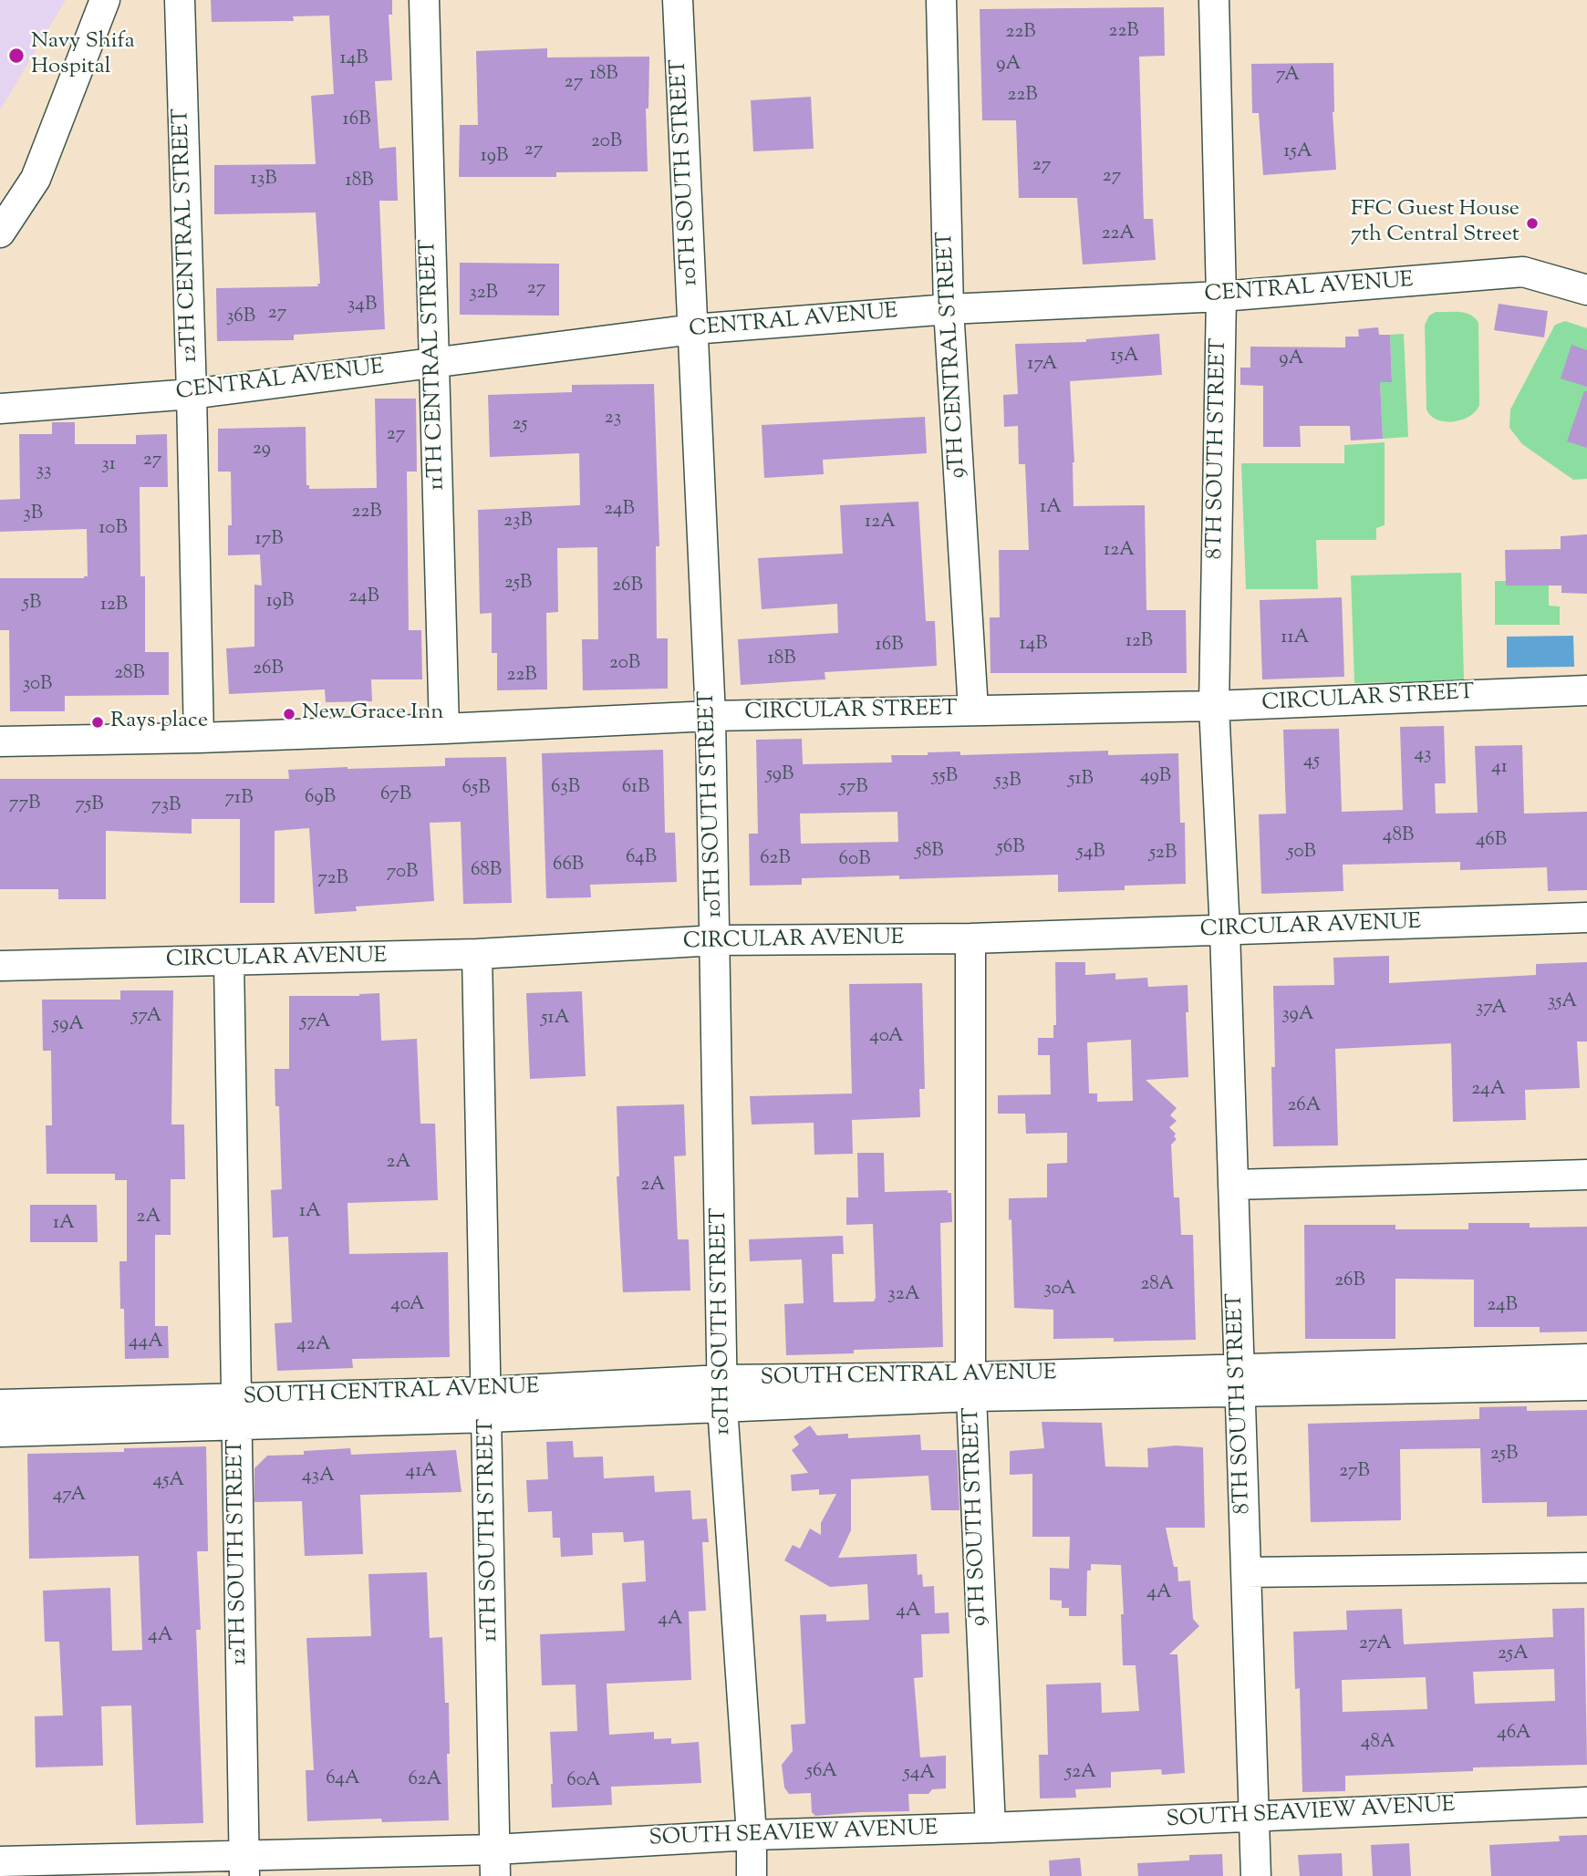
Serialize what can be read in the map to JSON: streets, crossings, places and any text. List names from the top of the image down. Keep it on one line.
{"streets":{"street":["10TH SOUTH STREET","12TH CENTRAL STREET","CENTRAL AVENUE","9TH CENTRAL STREET","11TH CENTRAL STREET","8TH SOUTH STREET","CIRCULAR STREET","CIRCULAR AVENUE","SOUTH CENTRAL AVENUE","9TH SOUTH STREET","11TH SOUTH STREET","12TH SOUTH STREET","SOUTH SEAVIEW AVENUE"]},"crossings":[["10TH SOUTH STREET","CENTRAL AVENUE"],["10TH SOUTH STREET","CIRCULAR STREET"],["10TH SOUTH STREET","CIRCULAR AVENUE"],["10TH SOUTH STREET","SOUTH CENTRAL AVENUE"],["10TH SOUTH STREET","SOUTH SEAVIEW AVENUE"],["12TH CENTRAL STREET","CENTRAL AVENUE"],["12TH CENTRAL STREET","CIRCULAR STREET"],["CENTRAL AVENUE","9TH CENTRAL STREET"],["CENTRAL AVENUE","11TH CENTRAL STREET"],["CENTRAL AVENUE","8TH SOUTH STREET"],["9TH CENTRAL STREET","CIRCULAR STREET"],["11TH CENTRAL STREET","CIRCULAR STREET"],["8TH SOUTH STREET","CIRCULAR STREET"],["8TH SOUTH STREET","CIRCULAR AVENUE"],["8TH SOUTH STREET","SOUTH CENTRAL AVENUE"],["8TH SOUTH STREET","SOUTH SEAVIEW AVENUE"],["CIRCULAR AVENUE","9TH SOUTH STREET"],["CIRCULAR AVENUE","11TH SOUTH STREET"],["CIRCULAR AVENUE","12TH SOUTH STREET"],["SOUTH CENTRAL AVENUE","9TH SOUTH STREET"],["SOUTH CENTRAL AVENUE","11TH SOUTH STREET"],["SOUTH CENTRAL AVENUE","12TH SOUTH STREET"],["9TH SOUTH STREET","SOUTH SEAVIEW AVENUE"],["11TH SOUTH STREET","SOUTH SEAVIEW AVENUE"],["12TH SOUTH STREET","SOUTH SEAVIEW AVENUE"]],"places":["Navy Shifa Hospital","FFC Guest House 7th Central Street","New Grace Inn","Rays place"],"house_numbers":["22B","22B","14B","9A","18B","7A","27","22B","16B","20B","27","15A","19B","27","27","13B","18B","22A","27","32B","34B","27","36B","15A","9A","17A","23","25","27","29","27","31","33","1A","24B","22B","3B","23B","12A","10B","17B","12A","25B","26B","24B","19B","5B","12B","11A","12B","14B","16B","18B","20B","26B","28B","22B","30B","43","45","41","59B","55B","49B","51B","53B","63B","61B","57B","65B","67B","69B","71B","77B","75B","73B","48B","46B","56B","58B","54B","50B","52B","64B","62B","60B","66B","68B","70B","72B","35A","37A","39A","57A","51A","57A","59A","40A","24A","26A","2A","2A","1A","2A","1A","26B","28A","30A","32A","40A","24B","44A","42A","25B","41A","27B","43A","45A","47A","4A","4A","4A","4A","27A","25A","46A","48A","56A","52A","54A","64A","62A","60A"]}
